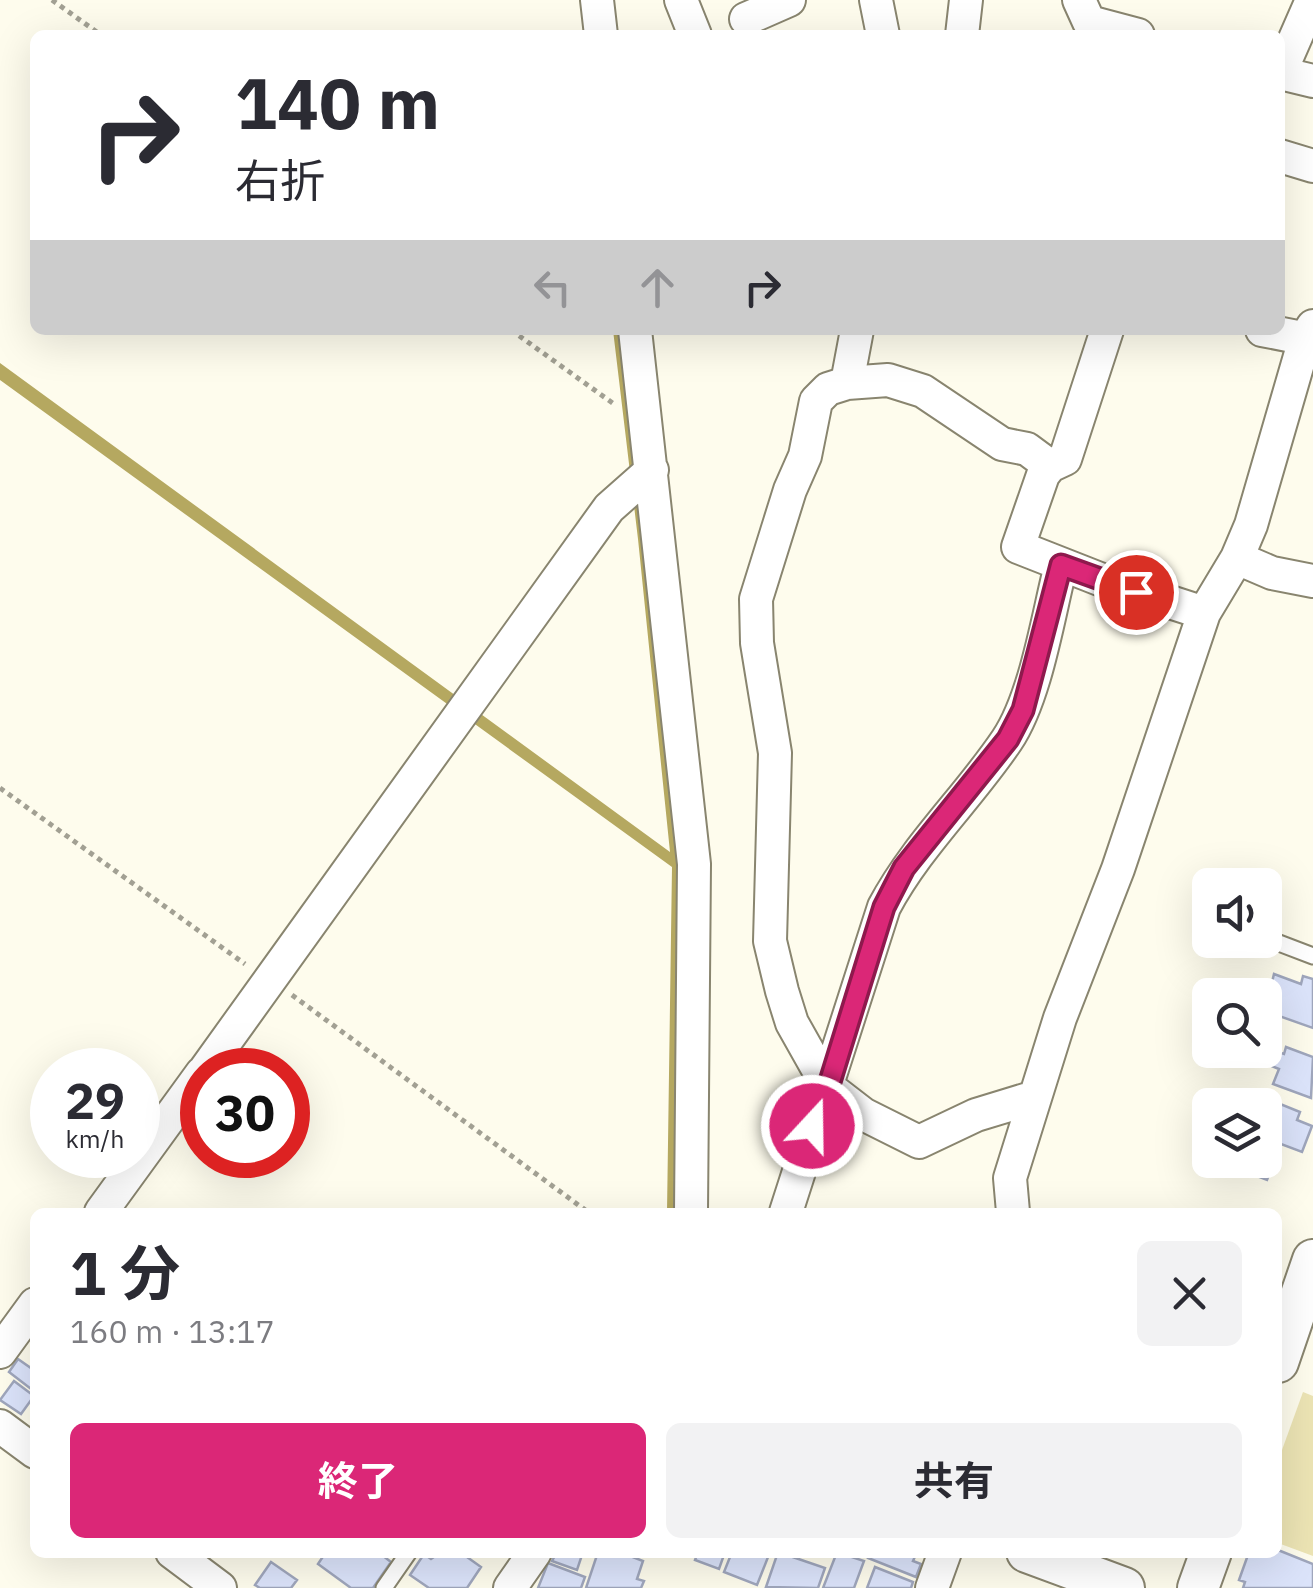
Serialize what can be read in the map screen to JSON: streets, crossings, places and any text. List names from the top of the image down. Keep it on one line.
{"page":{"turn":["140 m","右折"],"speed":"29 km/h","limit":"30","heading":["1 分","160 m · 13:17"],"buttons":["終了","共有"]}}
